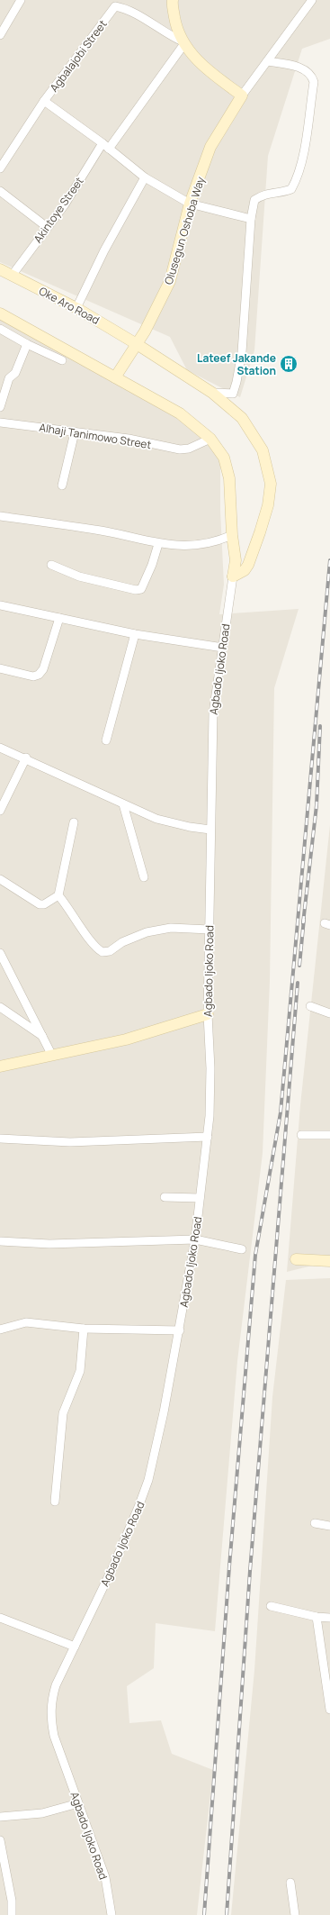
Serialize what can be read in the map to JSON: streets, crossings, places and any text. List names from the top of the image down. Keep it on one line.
{"streets":{"main road":["Olusegun Oshoba Way","Oke Aro Road","Agbado Ijoko Road"],"street":["Agbalajobi Street","Akintoye Street","Alhaji Tanimowo Street"]},"crossings":[["Agbalajobi Street","Akintoye Street"],["Akintoye Street","Oke Aro Road"],["Olusegun Oshoba Way","Oke Aro Road"],["Olusegun Oshoba Way","Agbado Ijoko Road"],["Alhaji Tanimowo Street","Agbado Ijoko Road"]],"places":{"building":["Lateef Jakande Station"]}}
